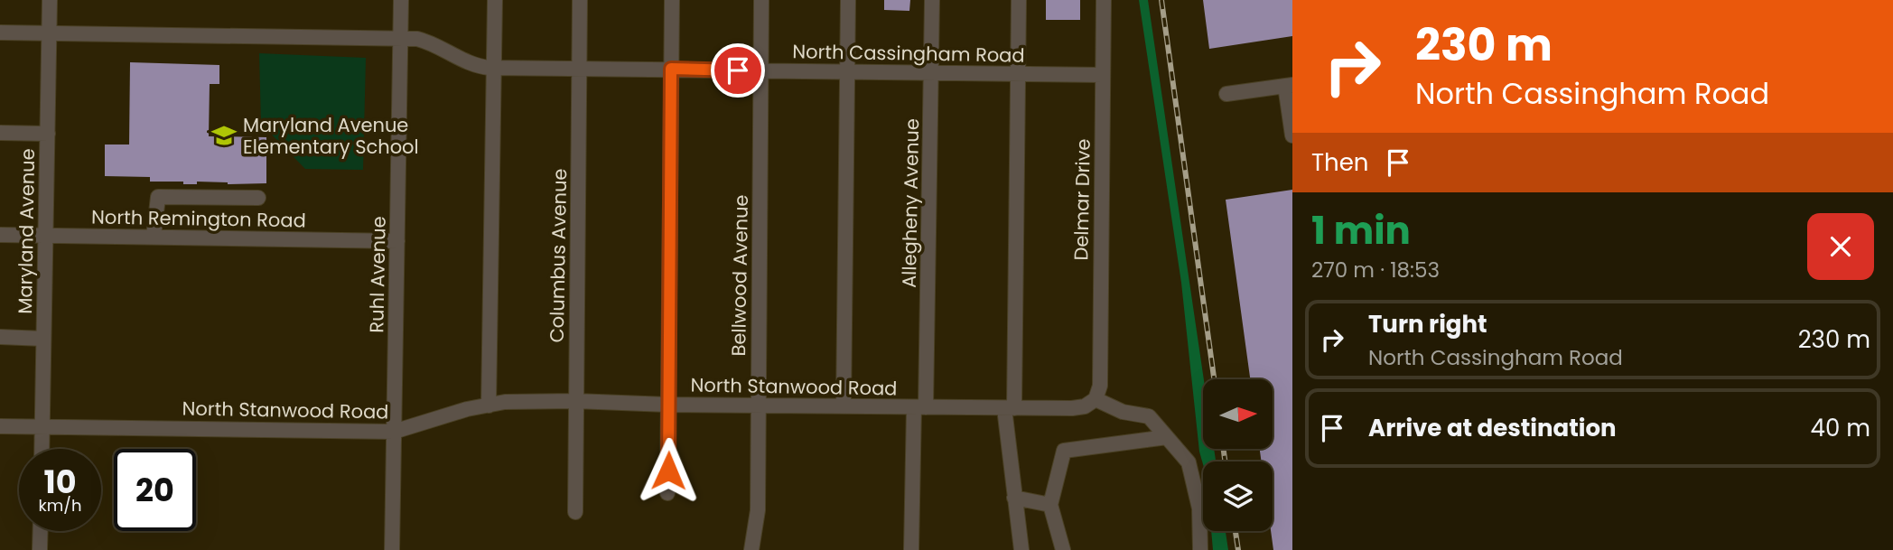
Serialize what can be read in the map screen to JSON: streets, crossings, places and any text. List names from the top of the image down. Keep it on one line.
{"streets":{"street":["North Cassingham Road","Delmar Drive","Allegheny Avenue","North Remington Road","Maryland Avenue","Columbus Avenue","Ruhl Avenue","Bellwood Avenue","North Stanwood Road"]},"crossings":[["North Cassingham Road","Delmar Drive"],["North Cassingham Road","Allegheny Avenue"],["North Cassingham Road","Maryland Avenue"],["North Cassingham Road","Columbus Avenue"],["North Cassingham Road","Ruhl Avenue"],["North Cassingham Road","Bellwood Avenue"],["Delmar Drive","North Stanwood Road"],["Allegheny Avenue","North Stanwood Road"],["North Remington Road","Maryland Avenue"],["North Remington Road","Ruhl Avenue"],["Maryland Avenue","North Stanwood Road"],["Columbus Avenue","North Stanwood Road"],["Ruhl Avenue","North Stanwood Road"],["Bellwood Avenue","North Stanwood Road"]],"places":{"school or university":["Maryland Avenue Elementary School"]},"north":"right","page":{"turn":["230 m","North Cassingham Road"],"then":"Then","heading":["1 min","270 m · 18:53"],"list":[{"name":"Turn right","note":"North Cassingham Road","value":"230 m"},{"name":"Arrive at destination","value":"40 m"}],"speed":"10 km/h","limit":"20"}}
